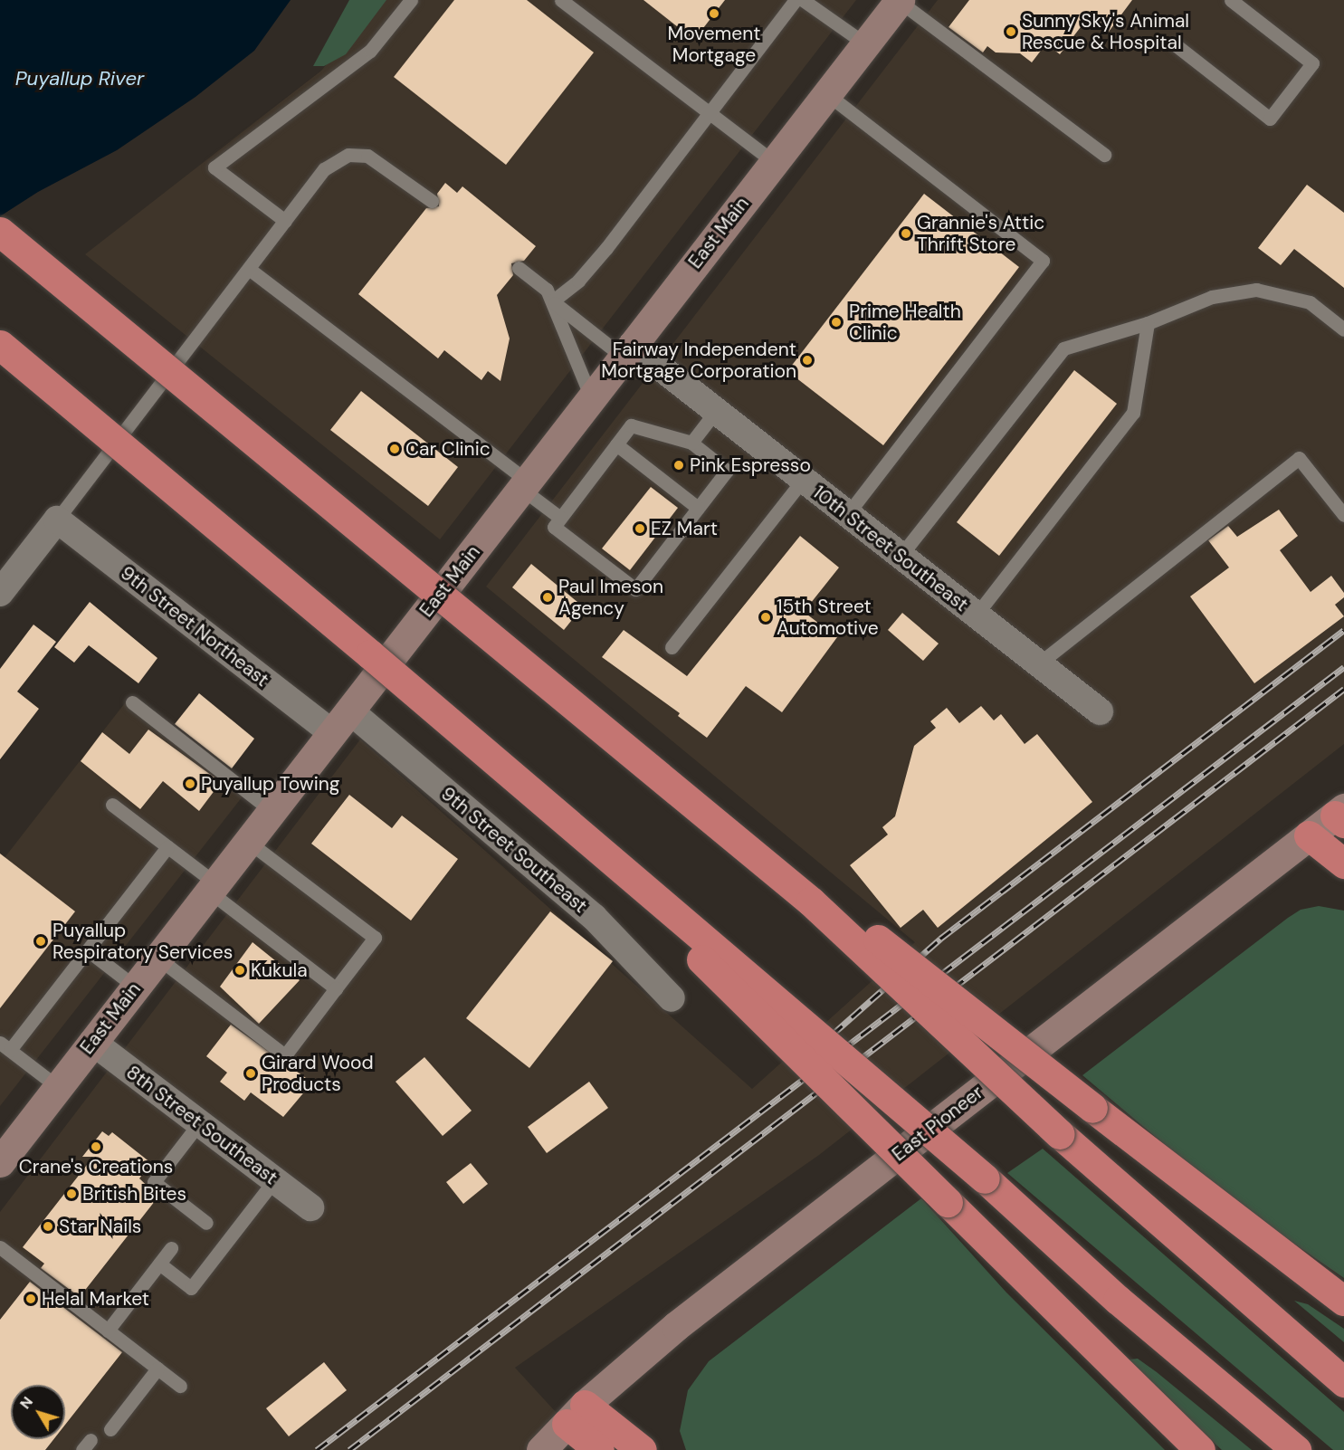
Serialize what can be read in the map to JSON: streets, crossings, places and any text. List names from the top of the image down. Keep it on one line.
{"streets":{"main road":["East Main","East Pioneer"],"street":["10th Street Southeast","9th Street Northeast","9th Street Southeast","8th Street Southeast"]},"crossings":[["East Main","10th Street Southeast"],["East Main","9th Street Northeast"],["East Main","9th Street Southeast"],["East Main","8th Street Southeast"],["9th Street Northeast","9th Street Southeast"]],"water":["Puyallup River"],"places":["Movement Mortgage","Sunny Sky's Animal Rescue & Hospital","Grannie's Attic Thrift Store","Prime Health Clinic","Fairway Independent Mortgage Corporation","Car Clinic","Pink Espresso","EZ Mart","Paul Imeson Agency","15th Street Automotive","Puyallup Towing","Puyallup Respiratory Services","Kukula","Girard Wood Products","Crane's Creations","British Bites","Star Nails","Helal Market"],"north":"top left"}
